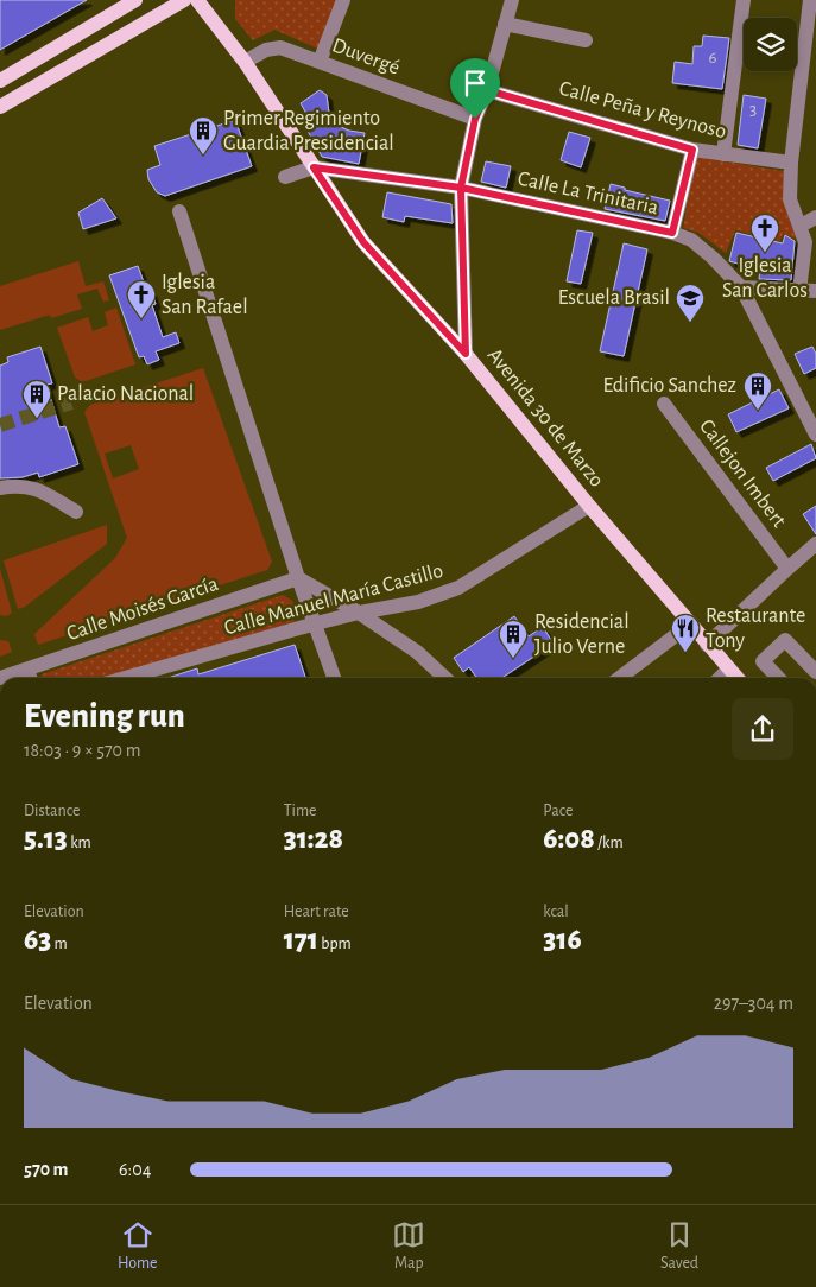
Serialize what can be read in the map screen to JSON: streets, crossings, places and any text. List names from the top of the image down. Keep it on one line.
{"streets":{"main road":["Avenida 30 de Marzo"],"street":["Duvergé","Calle Peña y Reynoso","Calle La Trinitaria","Callejon Imbert","Calle Manuel María Castillo","Calle Moisés García"]},"crossings":[["Duvergé","Avenida 30 de Marzo"],["Calle La Trinitaria","Avenida 30 de Marzo"],["Avenida 30 de Marzo","Calle Manuel María Castillo"]],"places":{"building":["Primer Regimiento Guardia Presidencial","Edificio Sanchez","Palacio Nacional","Residencial Julio Verne"],"church":["Iglesia San Carlos","Iglesia San Rafael"],"school or university":["Escuela Brasil"],"restaurant":["Restaurante Tony"]},"house_numbers":["6","3"],"page":{"heading":["Evening run","18:03 · 9 × 570 m"],"stats":[["Distance","5.13 km"],["Time","31:28"],["Pace","6:08 /km"],["Elevation","63 m"],["Heart rate","171 bpm"],["kcal","316"]],"chart":["Elevation","297–304 m"],"list":[{"name":"570 m","note":"6:04"}],"tabs":["Home","Map","Saved"]}}
